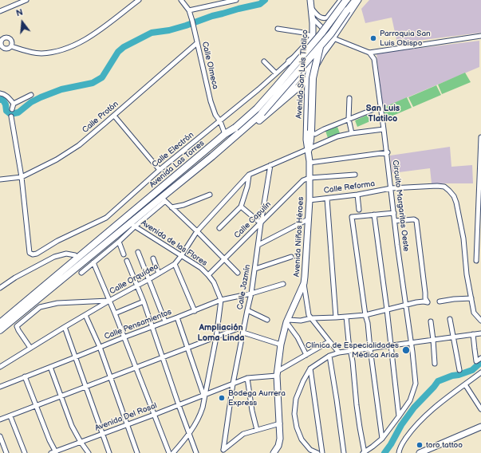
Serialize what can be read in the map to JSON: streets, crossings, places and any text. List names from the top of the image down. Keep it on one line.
{"streets":{"highway":["Avenida Las Torres"],"main road":["Avenida San Luis Tlatilco","Avenida Niños Héroes"],"street":["Calle Olmeca","Calle Protón","Calle Electrón","Calle Reforma","Circuito Margaritas Oeste","Calle Capulín","Avenida de las Flores","Calle Orquídea","Calle Jazmín","Calle Pensamientos","Avenida Del Rosal"]},"crossings":[["Calle Olmeca","Calle Protón"],["Calle Olmeca","Calle Electrón"],["Calle Olmeca","Avenida Las Torres"],["Avenida San Luis Tlatilco","Calle Electrón"],["Avenida San Luis Tlatilco","Avenida Niños Héroes"],["Calle Protón","Calle Electrón"],["Avenida Las Torres","Avenida de las Flores"],["Calle Reforma","Circuito Margaritas Oeste"],["Calle Reforma","Avenida Niños Héroes"],["Calle Capulín","Avenida Niños Héroes"],["Calle Capulín","Avenida de las Flores"],["Calle Capulín","Calle Jazmín"],["Avenida Niños Héroes","Avenida Del Rosal"],["Avenida de las Flores","Calle Orquídea"],["Avenida de las Flores","Calle Pensamientos"],["Calle Jazmín","Calle Pensamientos"],["Calle Jazmín","Avenida Del Rosal"]],"districts":["San Luis Tlatilco","Ampliación Loma Linda"],"places":["Parroquia San Luis Obispo","Clínica de Especialidades Médica Arias","Bodega Aurrera Express","toro tattoo"],"north":"top"}
